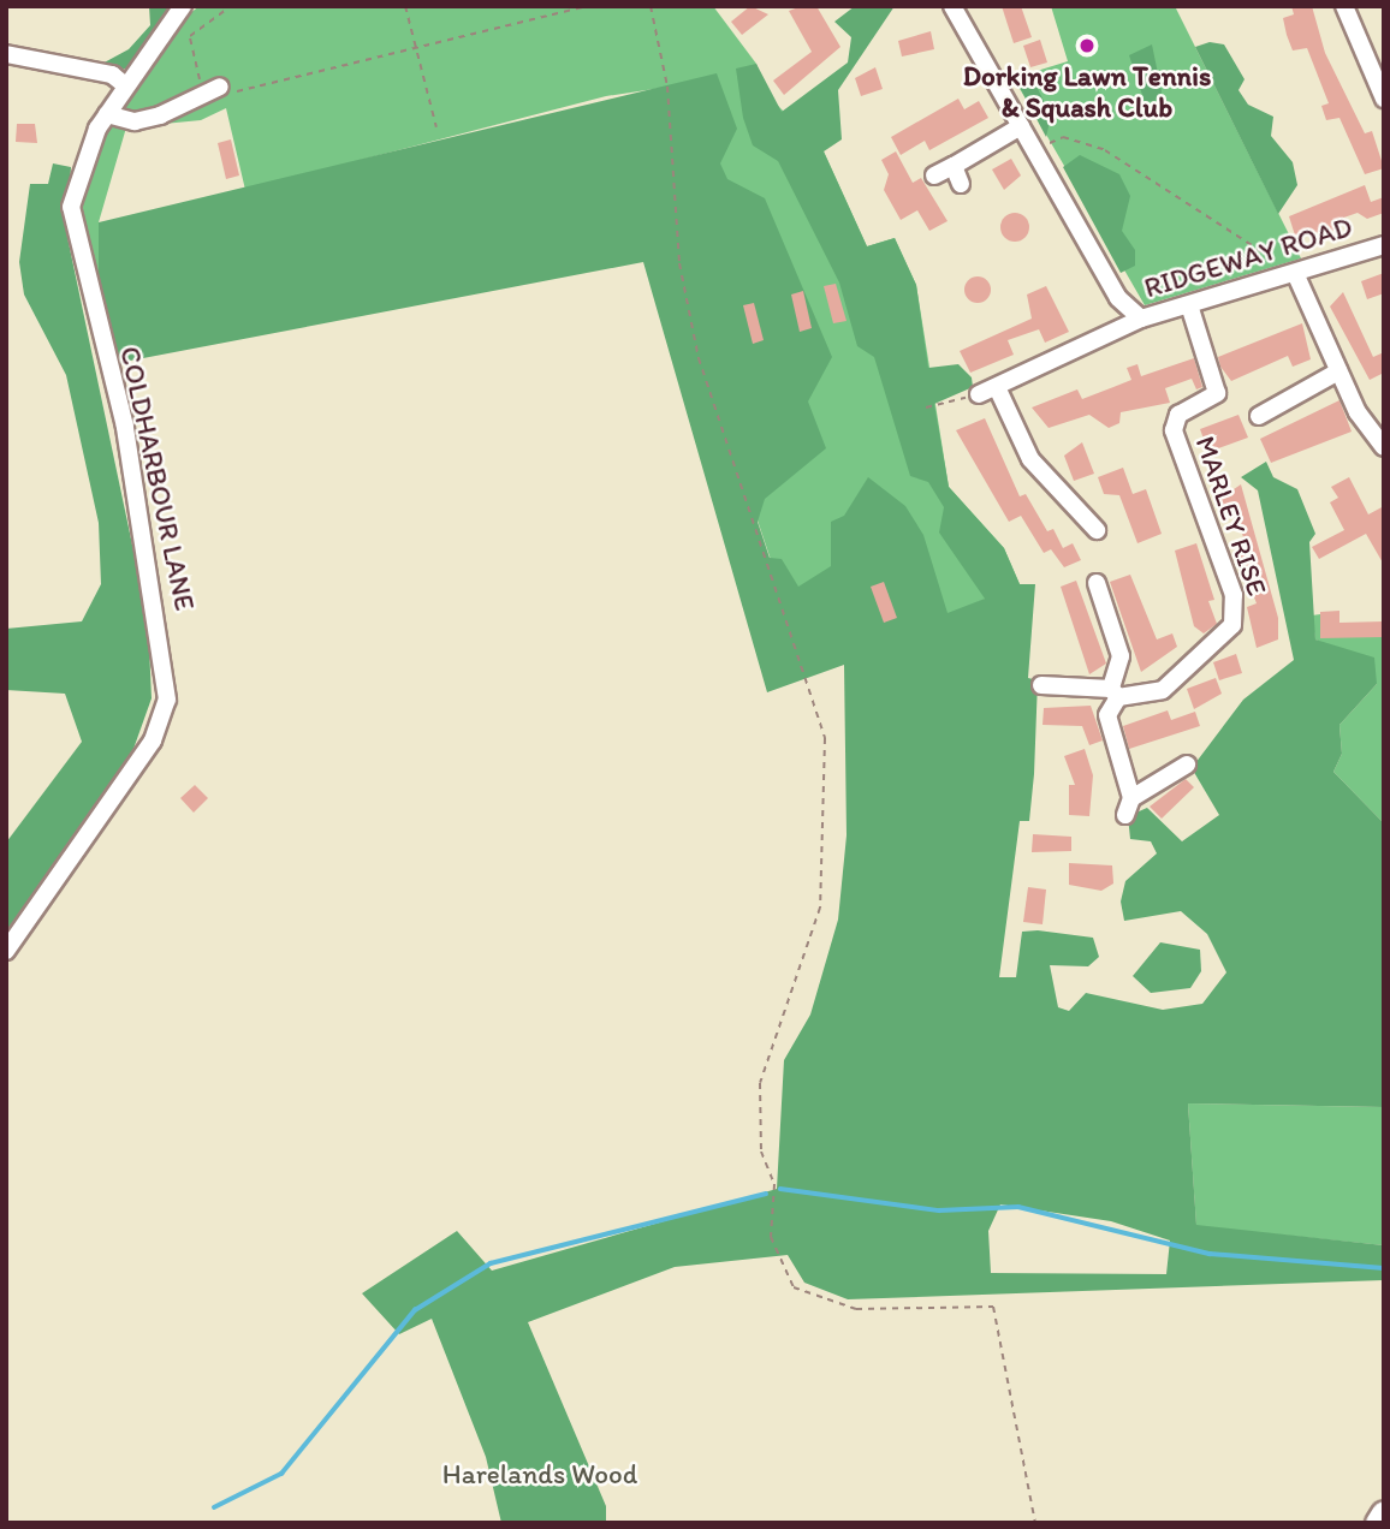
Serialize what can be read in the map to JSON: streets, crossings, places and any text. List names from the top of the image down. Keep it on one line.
{"streets":{"street":["RIDGEWAY ROAD","COLDHARBOUR LANE","MARLEY RISE"]},"crossings":[["RIDGEWAY ROAD","MARLEY RISE"]],"parks":["Harelands Wood"],"places":["Dorking Lawn Tennis & Squash Club"]}
